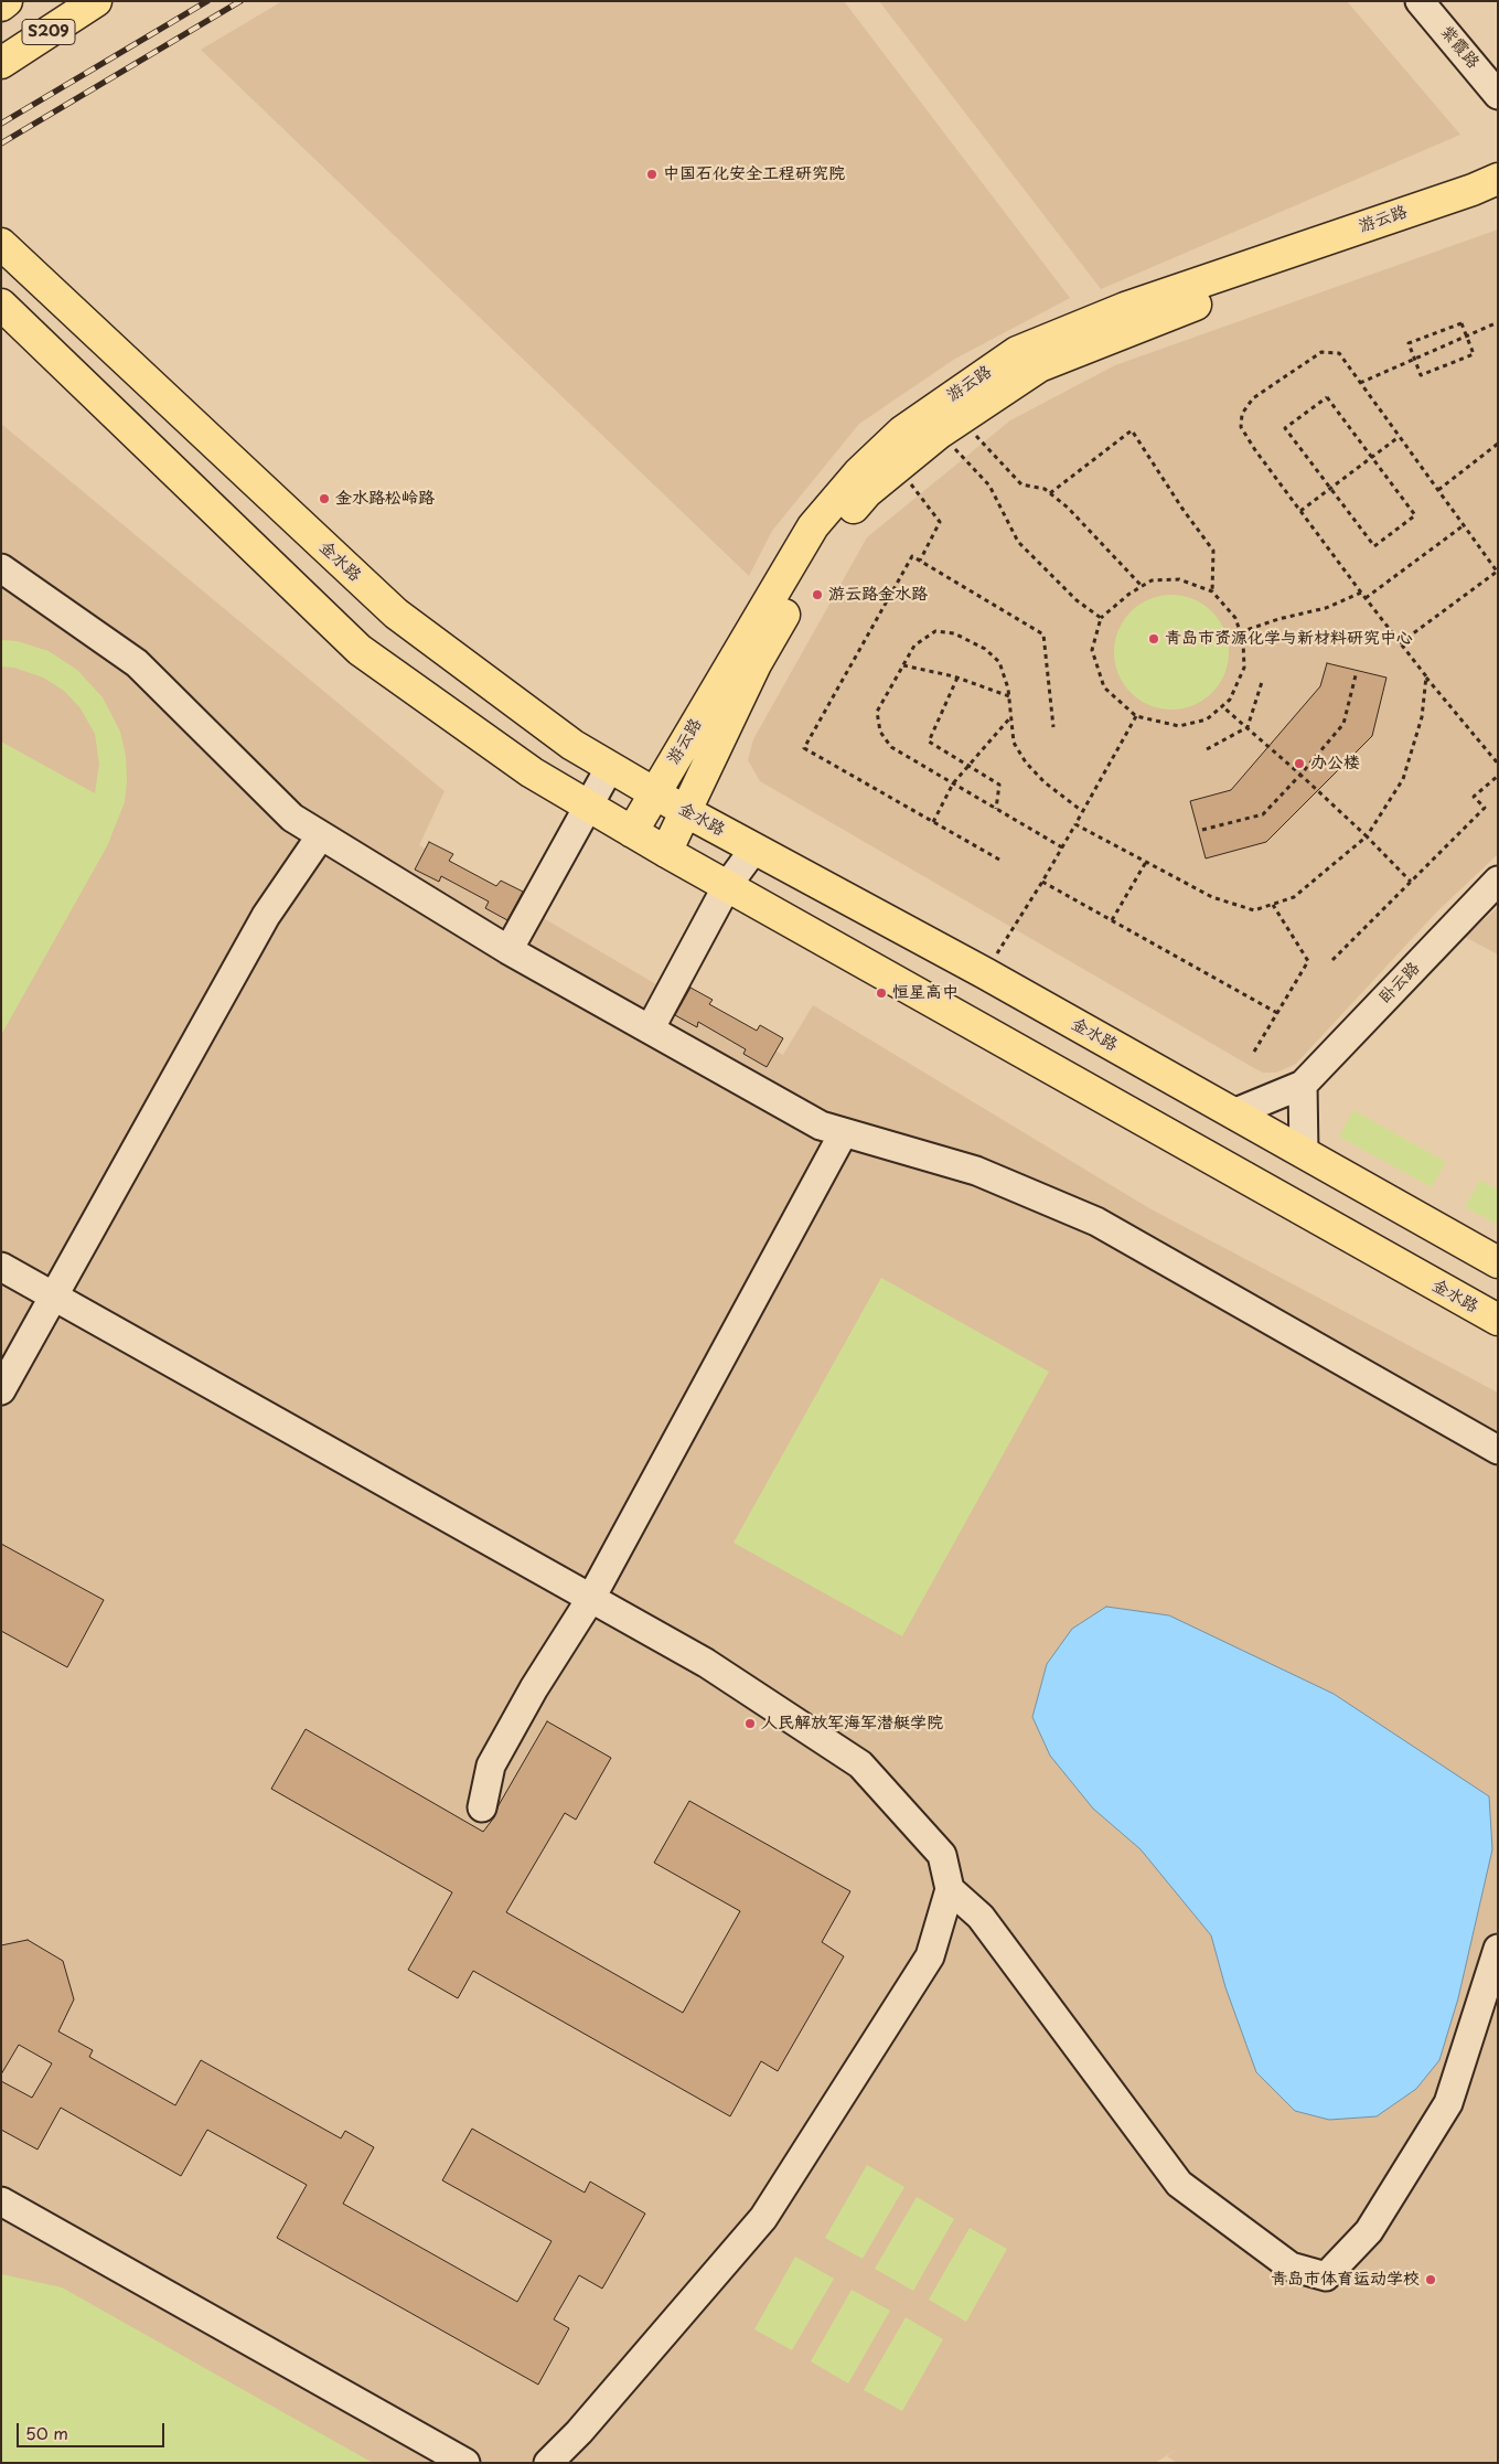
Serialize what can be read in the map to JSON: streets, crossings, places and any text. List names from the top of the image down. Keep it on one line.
{"streets":{"main road":["S209","游云路","金水路"],"street":["紫霞路","卧云路"]},"crossings":[["游云路","金水路"],["金水路","卧云路"]],"places":["中国石化安全工程研究院","金水路松岭路","游云路金水路","青岛市资源化学与新材料研究中心","办公楼","恒星高中","人民解放军海军潜艇学院","青岛市体育运动学校"],"scale_bar":"50 m"}
